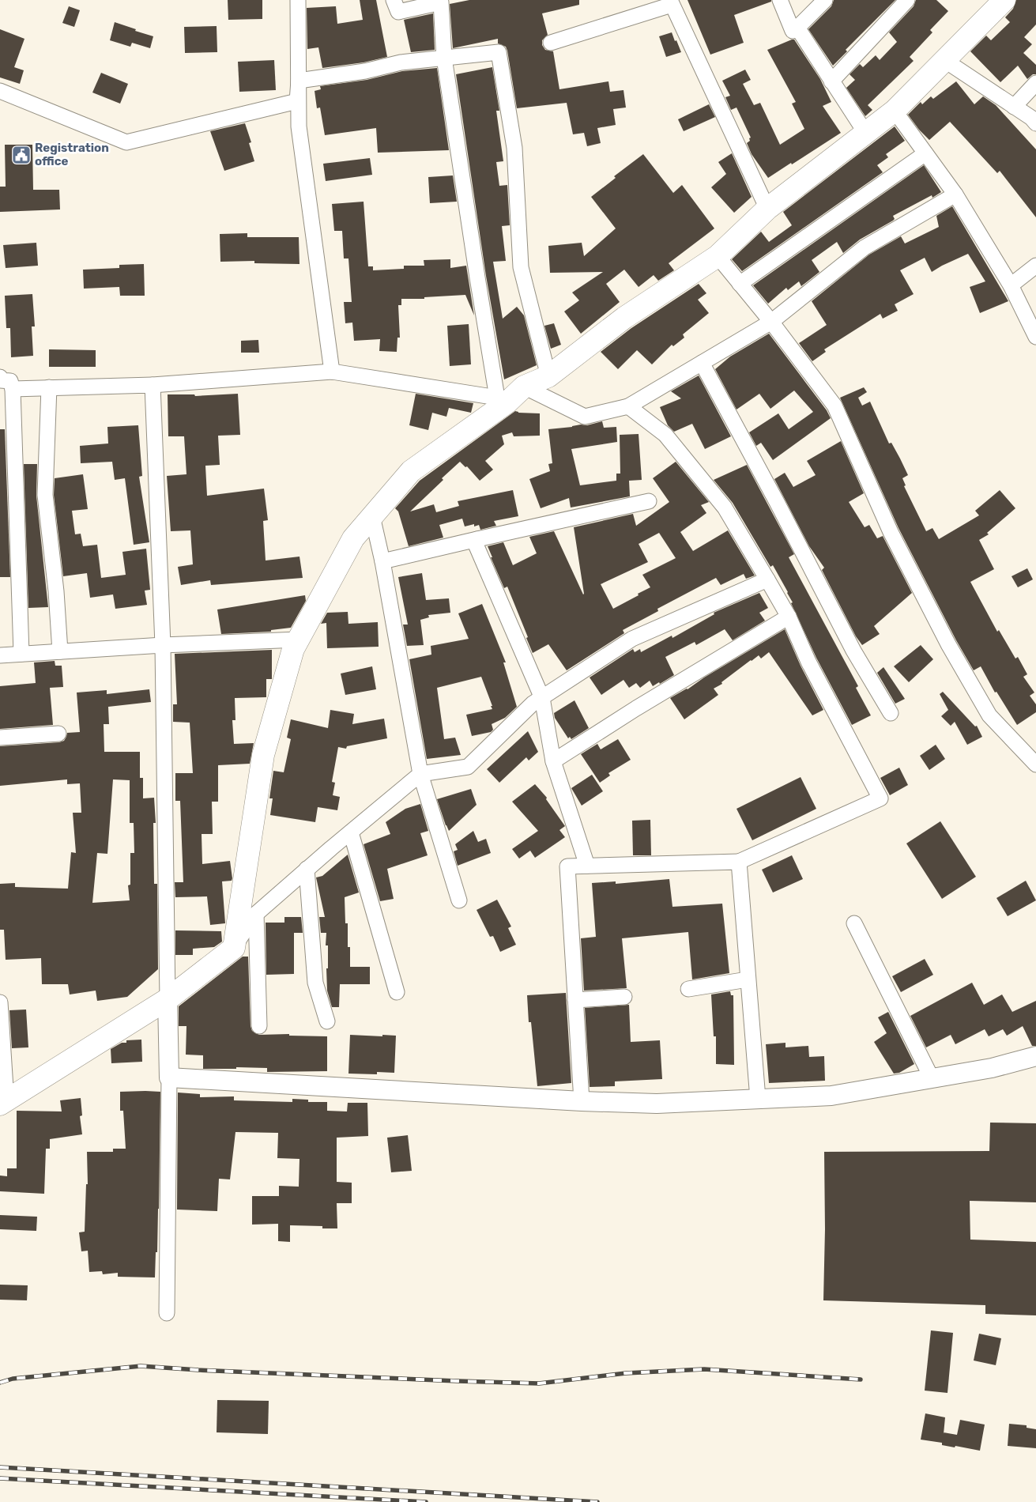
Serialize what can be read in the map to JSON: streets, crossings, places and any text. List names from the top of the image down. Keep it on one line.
{"places":{"public building":["Registration office"]}}
